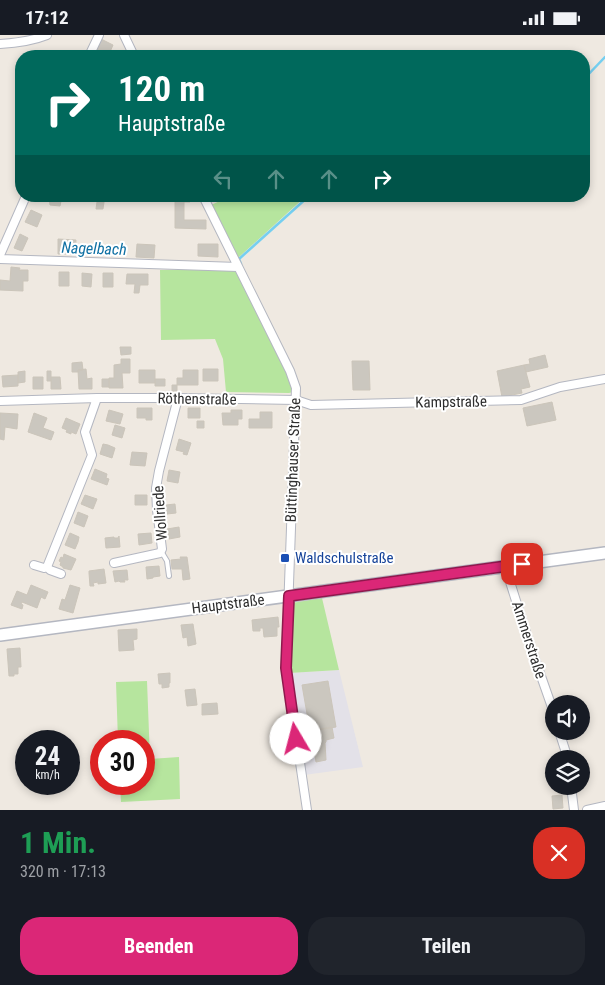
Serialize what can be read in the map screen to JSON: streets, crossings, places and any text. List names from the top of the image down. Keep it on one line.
{"streets":{"main road":["Hauptstraße"],"street":["Röthenstraße","Kampstraße","Büttinghauser Straße","Wollriede","Ammerstraße"]},"crossings":[["Röthenstraße","Kampstraße"],["Röthenstraße","Büttinghauser Straße"],["Röthenstraße","Wollriede"],["Kampstraße","Büttinghauser Straße"],["Büttinghauser Straße","Hauptstraße"],["Hauptstraße","Ammerstraße"]],"water":["Nagelbach"],"places":{"transit":["Waldschulstraße"]},"page":{"status":"17:12","turn":["120 m","Hauptstraße"],"speed":"24 km/h","limit":"30","heading":["1 Min.","320 m · 17:13"],"buttons":["Beenden","Teilen"]}}
